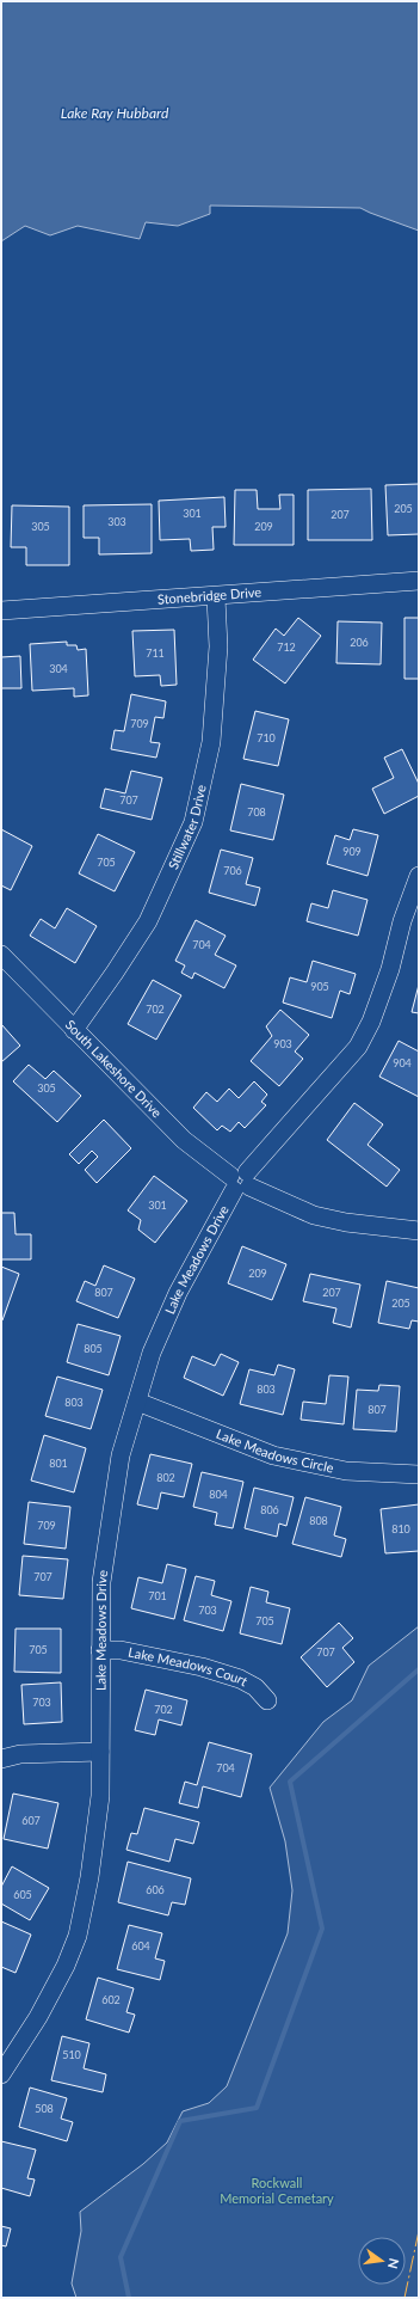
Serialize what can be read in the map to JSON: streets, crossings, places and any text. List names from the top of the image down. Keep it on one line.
{"streets":{"street":["Stonebridge Drive","Stillwater Drive","South Lakeshore Drive","Lake Meadows Drive","Lake Meadows Circle","Lake Meadows Court"]},"crossings":[["Stonebridge Drive","Stillwater Drive"],["Stillwater Drive","South Lakeshore Drive"],["South Lakeshore Drive","Lake Meadows Drive"],["Lake Meadows Drive","Lake Meadows Circle"],["Lake Meadows Drive","Lake Meadows Court"]],"water":["Lake Ray Hubbard"],"parks":["Rockwall Memorial Cemetary"],"house_numbers":["205","301","207","303","305","209","206","712","711","304","709","710","707","708","909","705","706","704","905","702","903","904","305","301","209","807","207","205","805","803","803","807","801","802","804","806","808","709","810","707","701","703","705","705","707","703","702","704","607","606","605","604","602","510","508"],"north":"right"}
